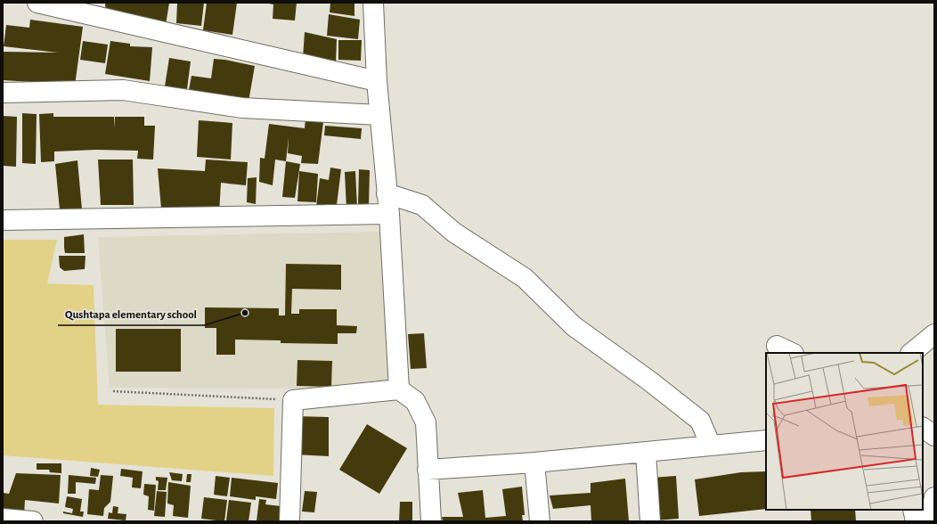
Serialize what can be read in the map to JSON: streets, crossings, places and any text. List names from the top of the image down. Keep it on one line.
{"places":["Qushtapa elementary school"]}
